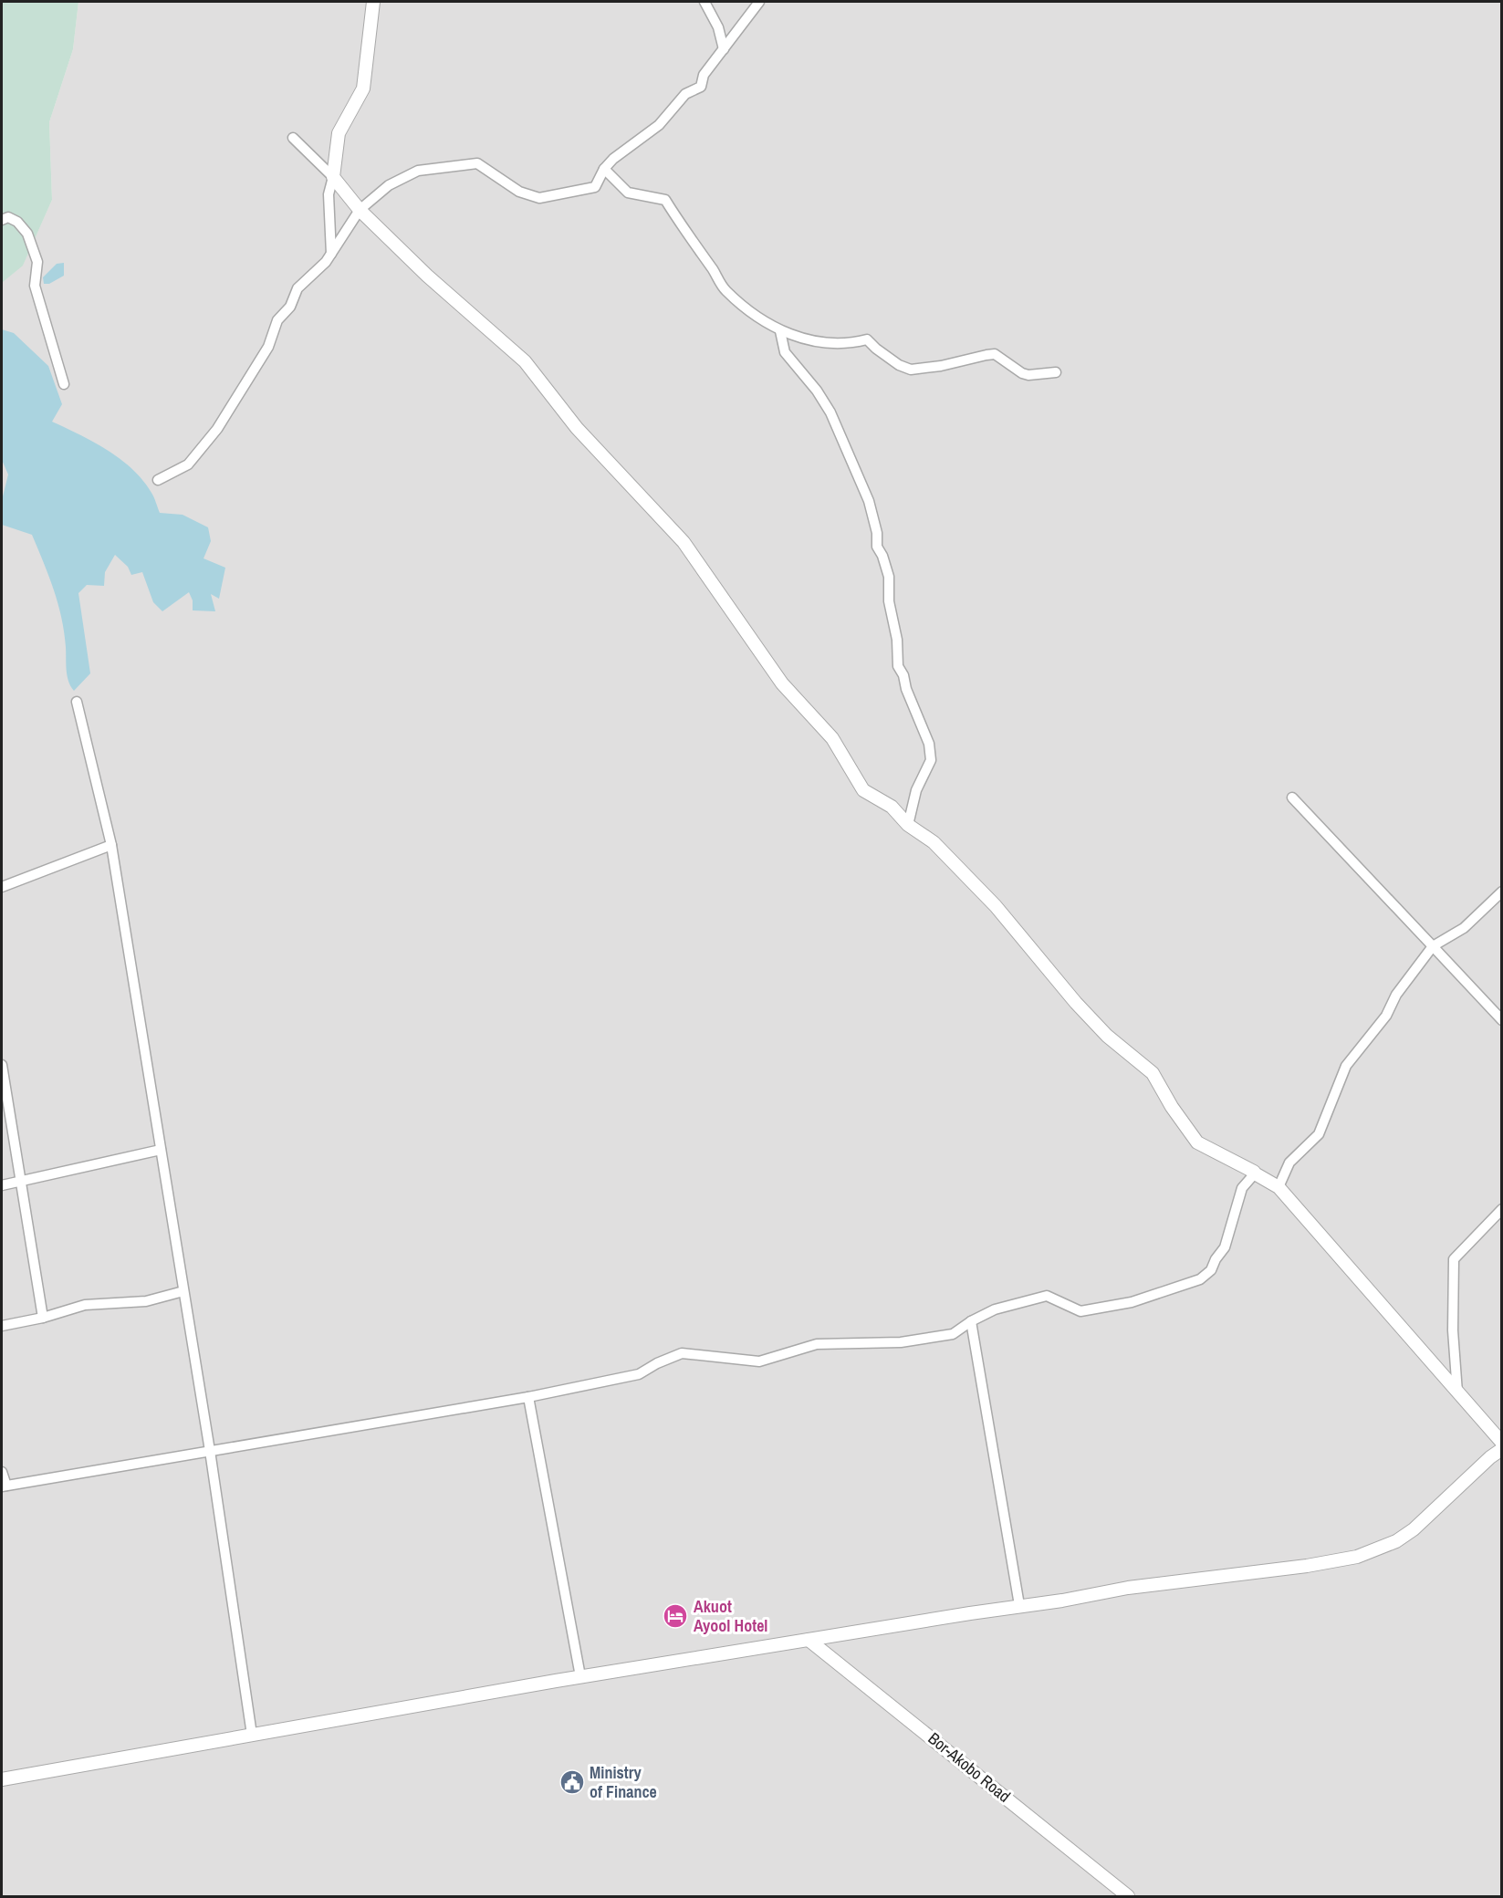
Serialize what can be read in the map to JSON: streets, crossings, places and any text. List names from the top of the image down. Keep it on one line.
{"streets":{"street":["Bor-Akobo Road"]},"places":{"hotel":["Akuot Ayool Hotel"],"public building":["Ministry of Finance"]}}
